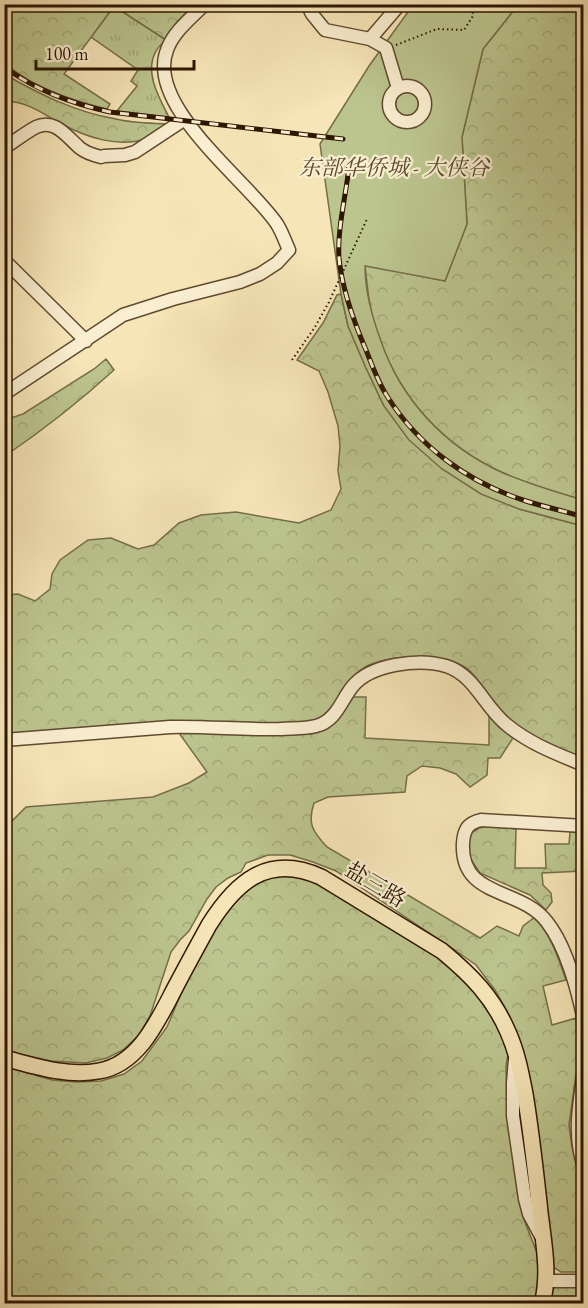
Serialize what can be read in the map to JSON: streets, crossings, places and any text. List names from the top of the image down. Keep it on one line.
{"streets":{"main road":["盐三路"]},"parks":["东部华侨城 - 大侠谷"],"scale_bar":"100 m"}
